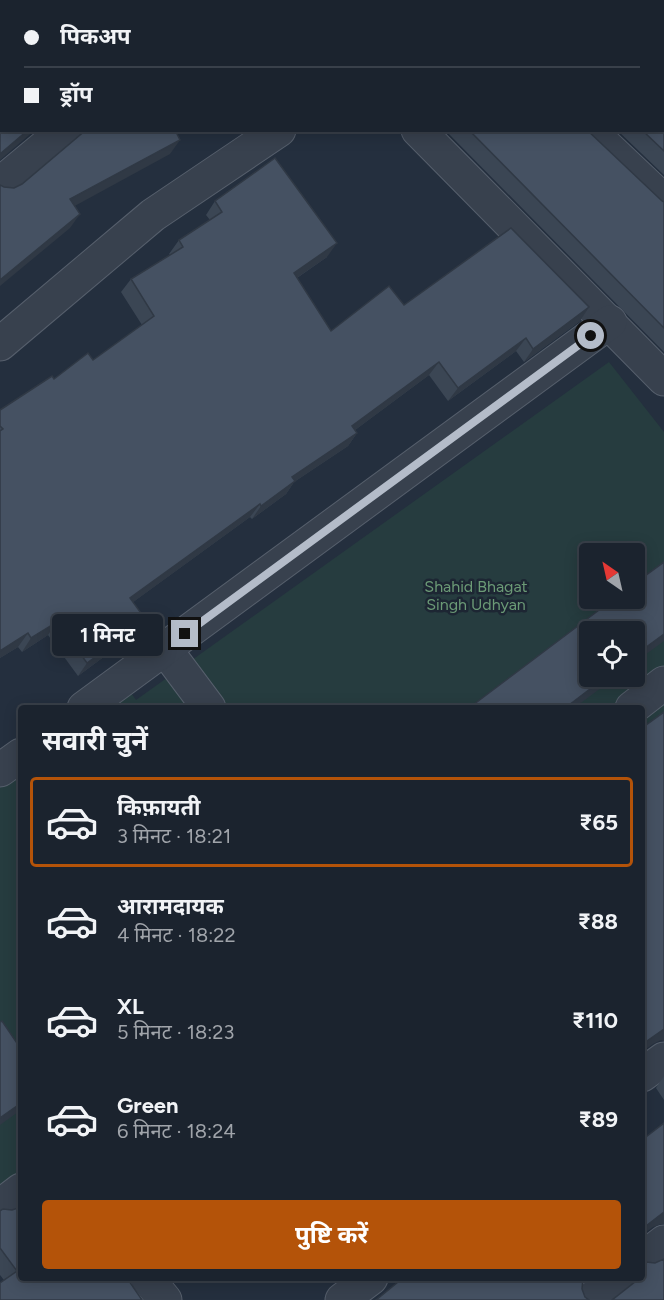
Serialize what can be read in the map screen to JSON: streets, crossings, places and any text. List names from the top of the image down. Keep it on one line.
{"parks":["Shahid Bhagat Singh Udhyan"],"north":"top left","page":{"banner":["पिकअप","ड्रॉप"],"bubble":"1 मिनट","heading":"सवारी चुनें","list":[{"name":"किफ़ायती","note":"3 मिनट · 18:21","value":"₹65"},{"name":"आरामदायक","note":"4 मिनट · 18:22","value":"₹88"},{"name":"XL","note":"5 मिनट · 18:23","value":"₹110"},{"name":"Green","note":"6 मिनट · 18:24","value":"₹89"}],"buttons":"पुष्टि करें"}}
